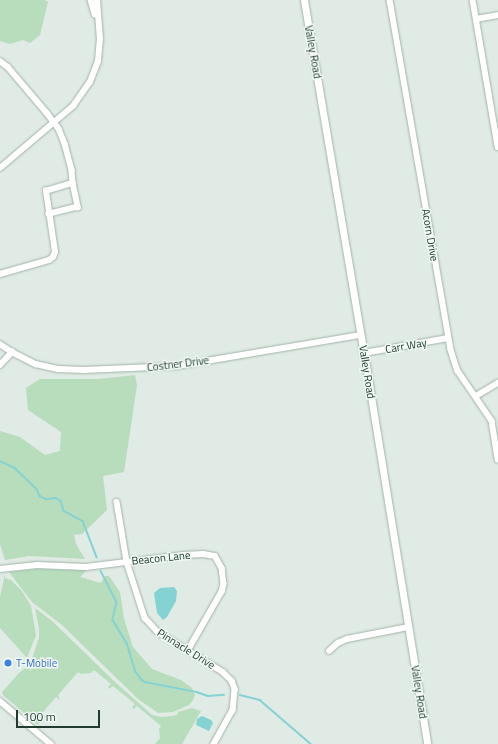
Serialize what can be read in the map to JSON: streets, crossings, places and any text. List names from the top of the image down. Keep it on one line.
{"streets":{"street":["Valley Road","Acorn Drive","Carr Way","Costner Drive","Beacon Lane","Pinnacle Drive"]},"crossings":[["Valley Road","Carr Way"],["Valley Road","Costner Drive"],["Acorn Drive","Carr Way"],["Beacon Lane","Pinnacle Drive"]],"places":["T-Mobile"],"scale_bar":"100 m"}
